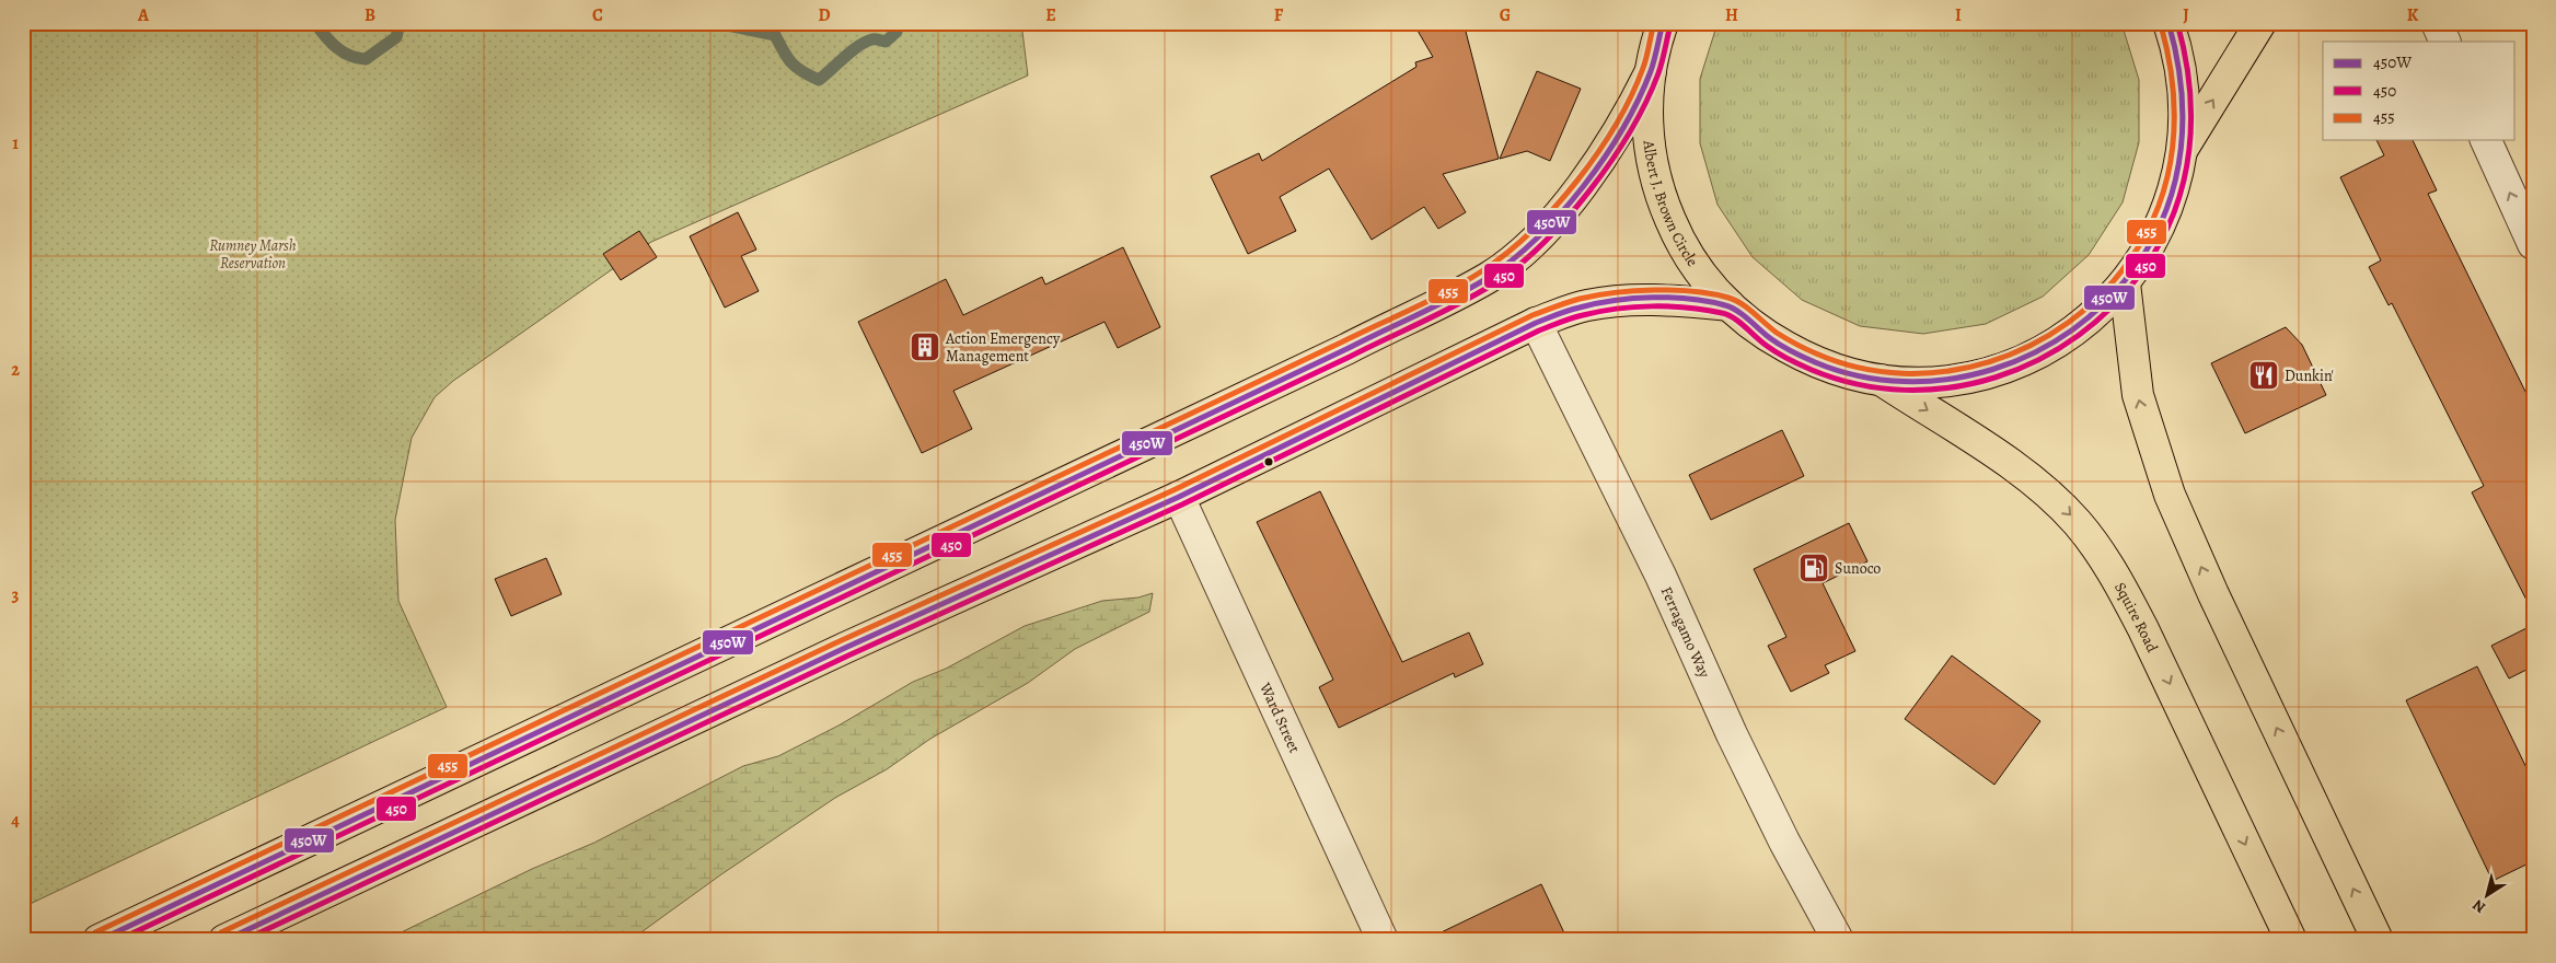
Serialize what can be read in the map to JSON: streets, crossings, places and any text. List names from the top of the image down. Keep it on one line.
{"streets":{"main road":["Albert J. Brown Circle","Squire Road"],"street":["Ferragamo Way","Ward Street"]},"crossings":[["Albert J. Brown Circle","Squire Road"]],"parks":["Rumney Marsh Reservation"],"places":{"building":["Action Emergency Management"],"restaurant":["Dunkin'"],"fuel station":["Sunoco"]},"lines":["transit line 450W","transit line 450","transit line 455"],"legend":["450W","450","455"],"north":"bottom left","grid":{"columns":["A","B","C","D","E","F","G","H","I","J","K"],"rows":["1","2","3","4"]}}
